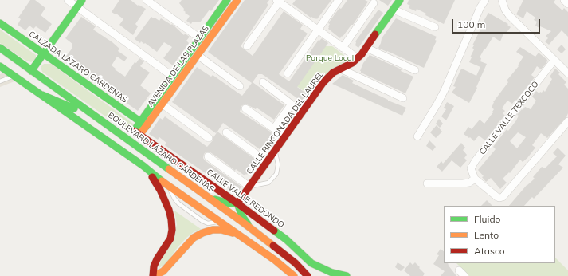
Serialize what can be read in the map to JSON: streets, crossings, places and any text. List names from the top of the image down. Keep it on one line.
{"streets":{"main road":["AVENIDA DE LAS PLAZAS","CALZADA LÁZARO CÁRDENAS","CALLE RINCONADA DEL LAUREL","BOULEVARD LÁZARO CÁRDENAS","CALLE VALLE REDONDO"],"street":["CALLE VALLE TEXCOCO"]},"crossings":[["AVENIDA DE LAS PLAZAS","CALZADA LÁZARO CÁRDENAS"],["AVENIDA DE LAS PLAZAS","BOULEVARD LÁZARO CÁRDENAS"],["AVENIDA DE LAS PLAZAS","CALLE VALLE REDONDO"],["CALLE RINCONADA DEL LAUREL","CALLE VALLE REDONDO"]],"parks":["Parque Local"],"legend":["Fluido","Lento","Atasco"],"scale_bar":"100 m"}
